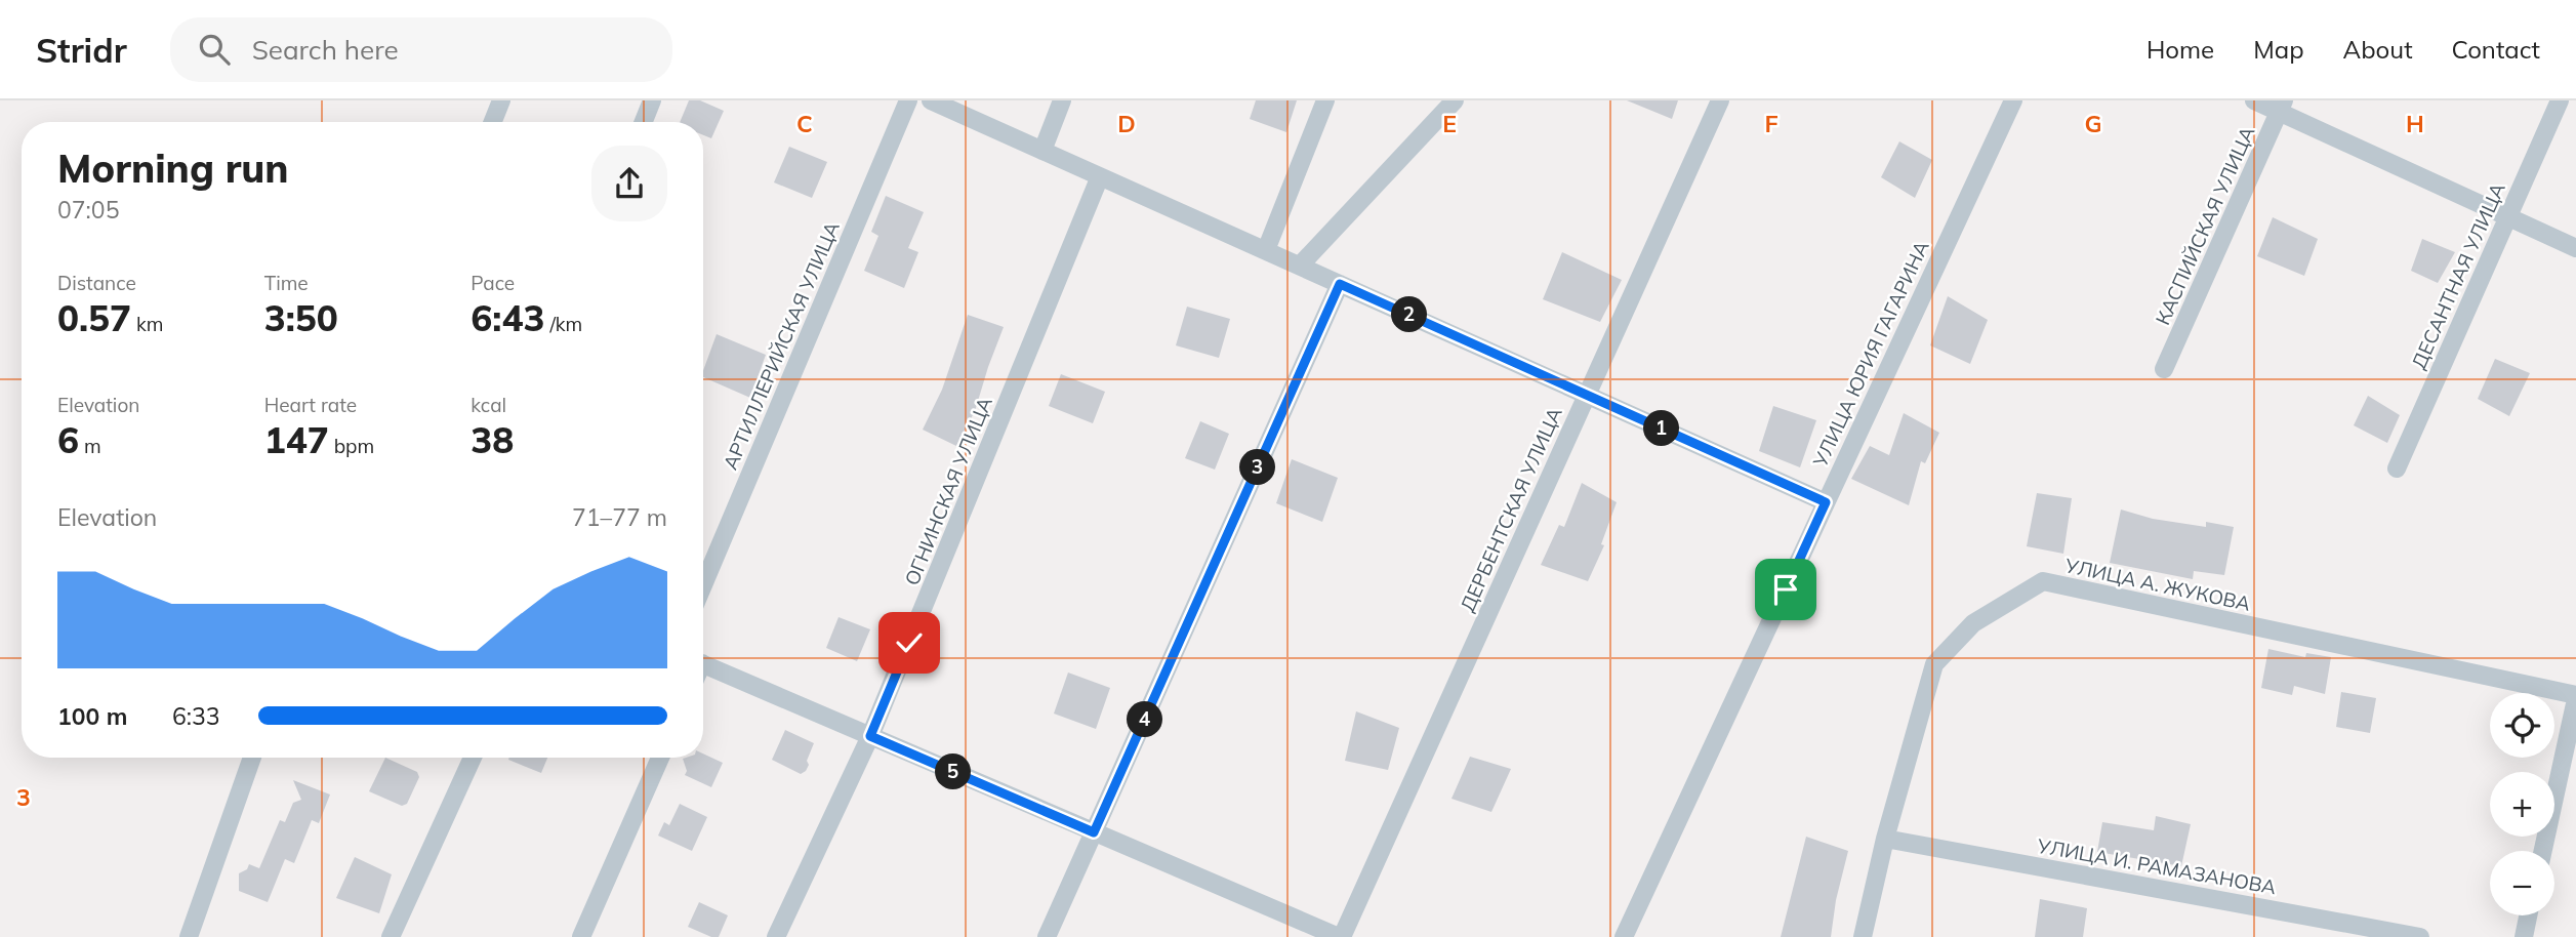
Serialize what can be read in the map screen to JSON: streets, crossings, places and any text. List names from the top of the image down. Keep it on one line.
{"streets":{"street":["КАСПИЙСКАЯ УЛИЦА","ДЕСАНТНАЯ УЛИЦА","АРТИЛЛЕРИЙСКАЯ УЛИЦА","УЛИЦА ЮРИЯ ГАГАРИНА","ОГНИНСКАЯ УЛИЦА","ДЕРБЕНТСКАЯ УЛИЦА","УЛИЦА А. ЖУКОВА","УЛИЦА И. РАМАЗАНОВА"]},"crossings":[["УЛИЦА А. ЖУКОВА","УЛИЦА И. РАМАЗАНОВА"]],"page":{"header":"Stridr","search":"Search here","nav":["Home","Map","About","Contact"],"heading":["Morning run","07:05"],"stats":[["Distance","0.57 km"],["Time","3:50"],["Pace","6:43 /km"],["Elevation","6 m"],["Heart rate","147 bpm"],["kcal","38"]],"pins":["2","1","3","4","5"],"chart":["Elevation","71–77 m"],"list":[{"name":"100 m","note":"6:33"}],"map_buttons":["+","−"]},"grid":{"columns":["C","D","E","F","G","H"],"rows":["3"]}}
